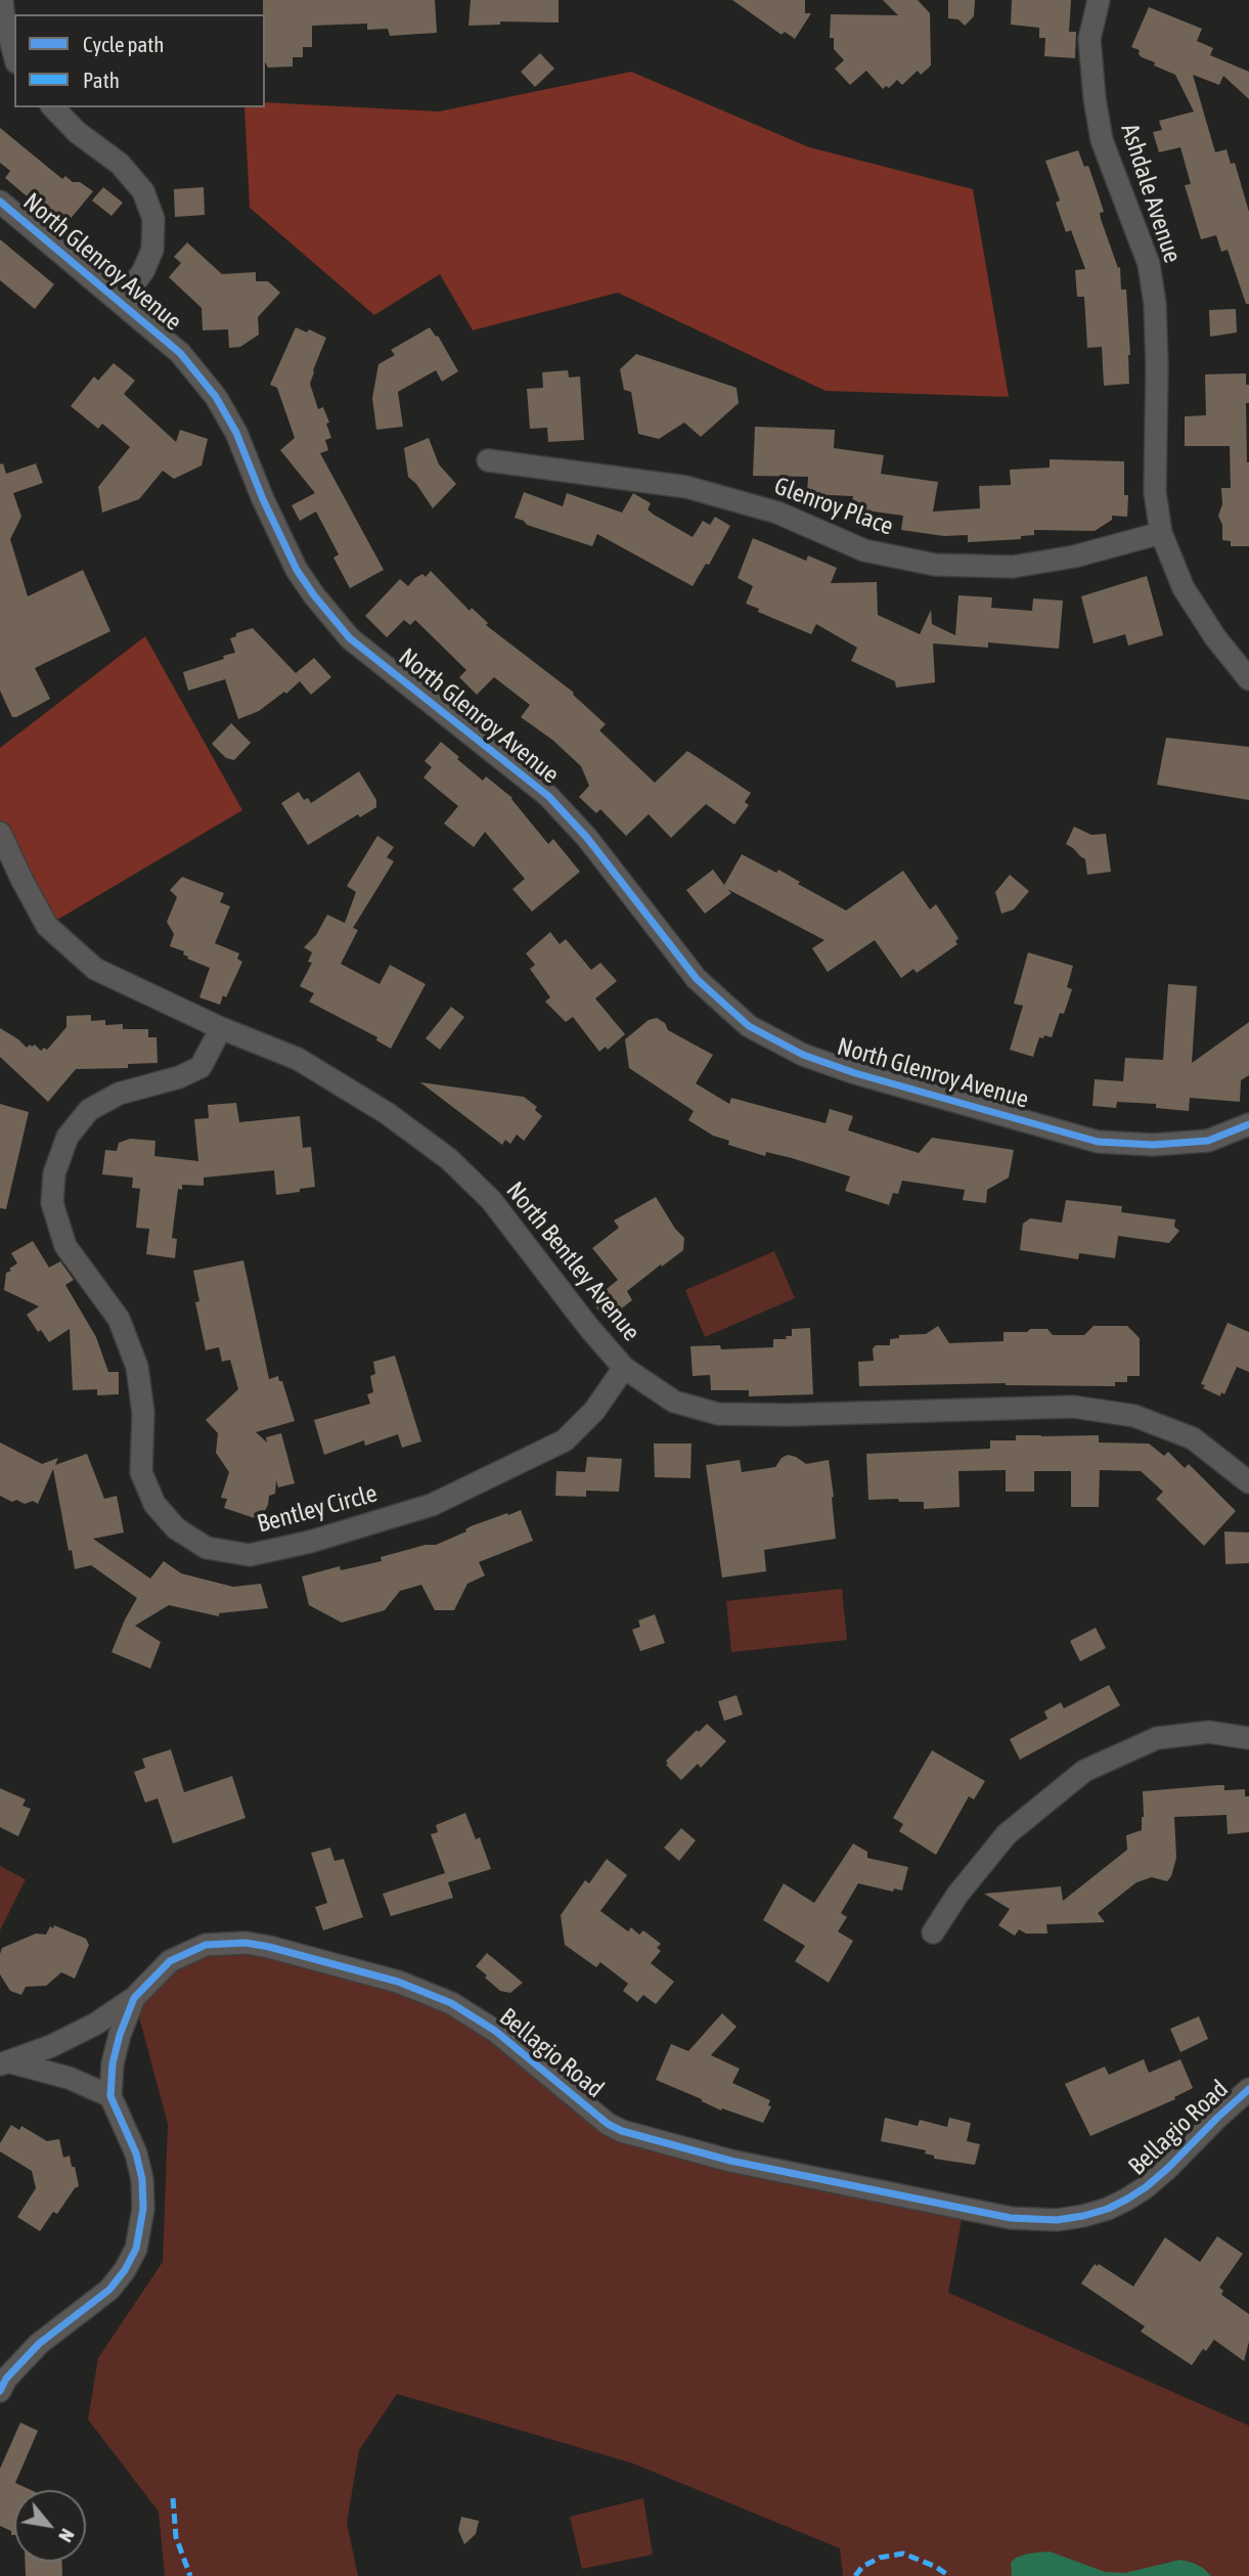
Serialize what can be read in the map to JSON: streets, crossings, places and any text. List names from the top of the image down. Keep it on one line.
{"streets":{"street":["Ashdale Avenue","North Glenroy Avenue","Glenroy Place","North Bentley Avenue","Bentley Circle","Bellagio Road"]},"crossings":[["Ashdale Avenue","Glenroy Place"],["North Bentley Avenue","Bentley Circle"]],"legend":["Cycle path","Path"],"north":"bottom right"}
